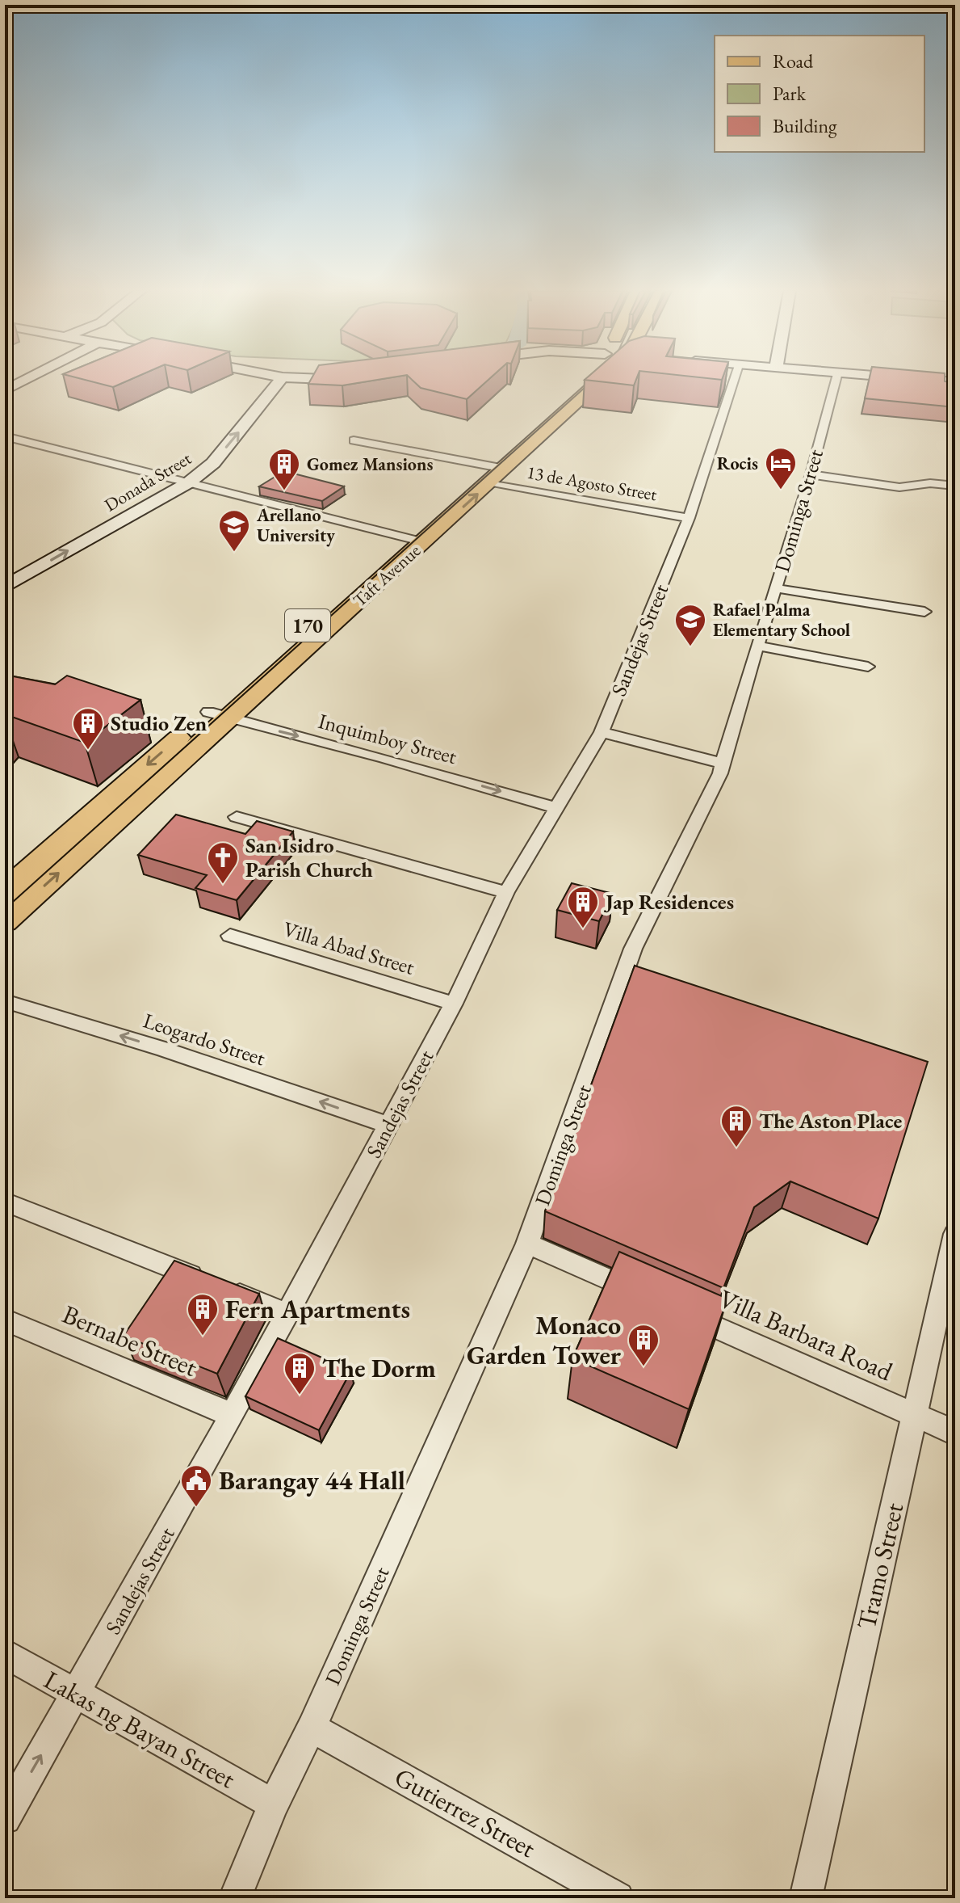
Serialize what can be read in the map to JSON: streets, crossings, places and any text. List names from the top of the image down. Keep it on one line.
{"streets":{"main road":["Donada Street","Taft Avenue","170"],"street":["13 de Agosto Street","Dominga Street","Sandejas Street","Inquimboy Street","Villa Abad Street","Leogardo Street","Villa Barbara Road","Bernabe Street","Tramo Street","Lakas ng Bayan Street","Gutierrez Street"]},"crossings":[["13 de Agosto Street","Taft Avenue"],["13 de Agosto Street","Sandejas Street"],["Dominga Street","Lakas ng Bayan Street"],["Dominga Street","Gutierrez Street"],["Taft Avenue","Inquimboy Street"],["Sandejas Street","Inquimboy Street"],["Sandejas Street","Villa Abad Street"],["Sandejas Street","Leogardo Street"],["Sandejas Street","Bernabe Street"],["Sandejas Street","Lakas ng Bayan Street"],["Villa Barbara Road","Tramo Street"]],"one_way":["Donada Street","Leogardo Street"],"places":{"hotel":["Rocis"],"building":["Gomez Mansions","Studio Zen","Jap Residences","The Aston Place","Fern Apartments","Monaco Garden Tower","The Dorm"],"school or university":["Arellano University","Rafael Palma Elementary School"],"church":["San Isidro Parish Church"],"public building":["Barangay 44 Hall"]},"legend":["Road","Park","Building"]}
